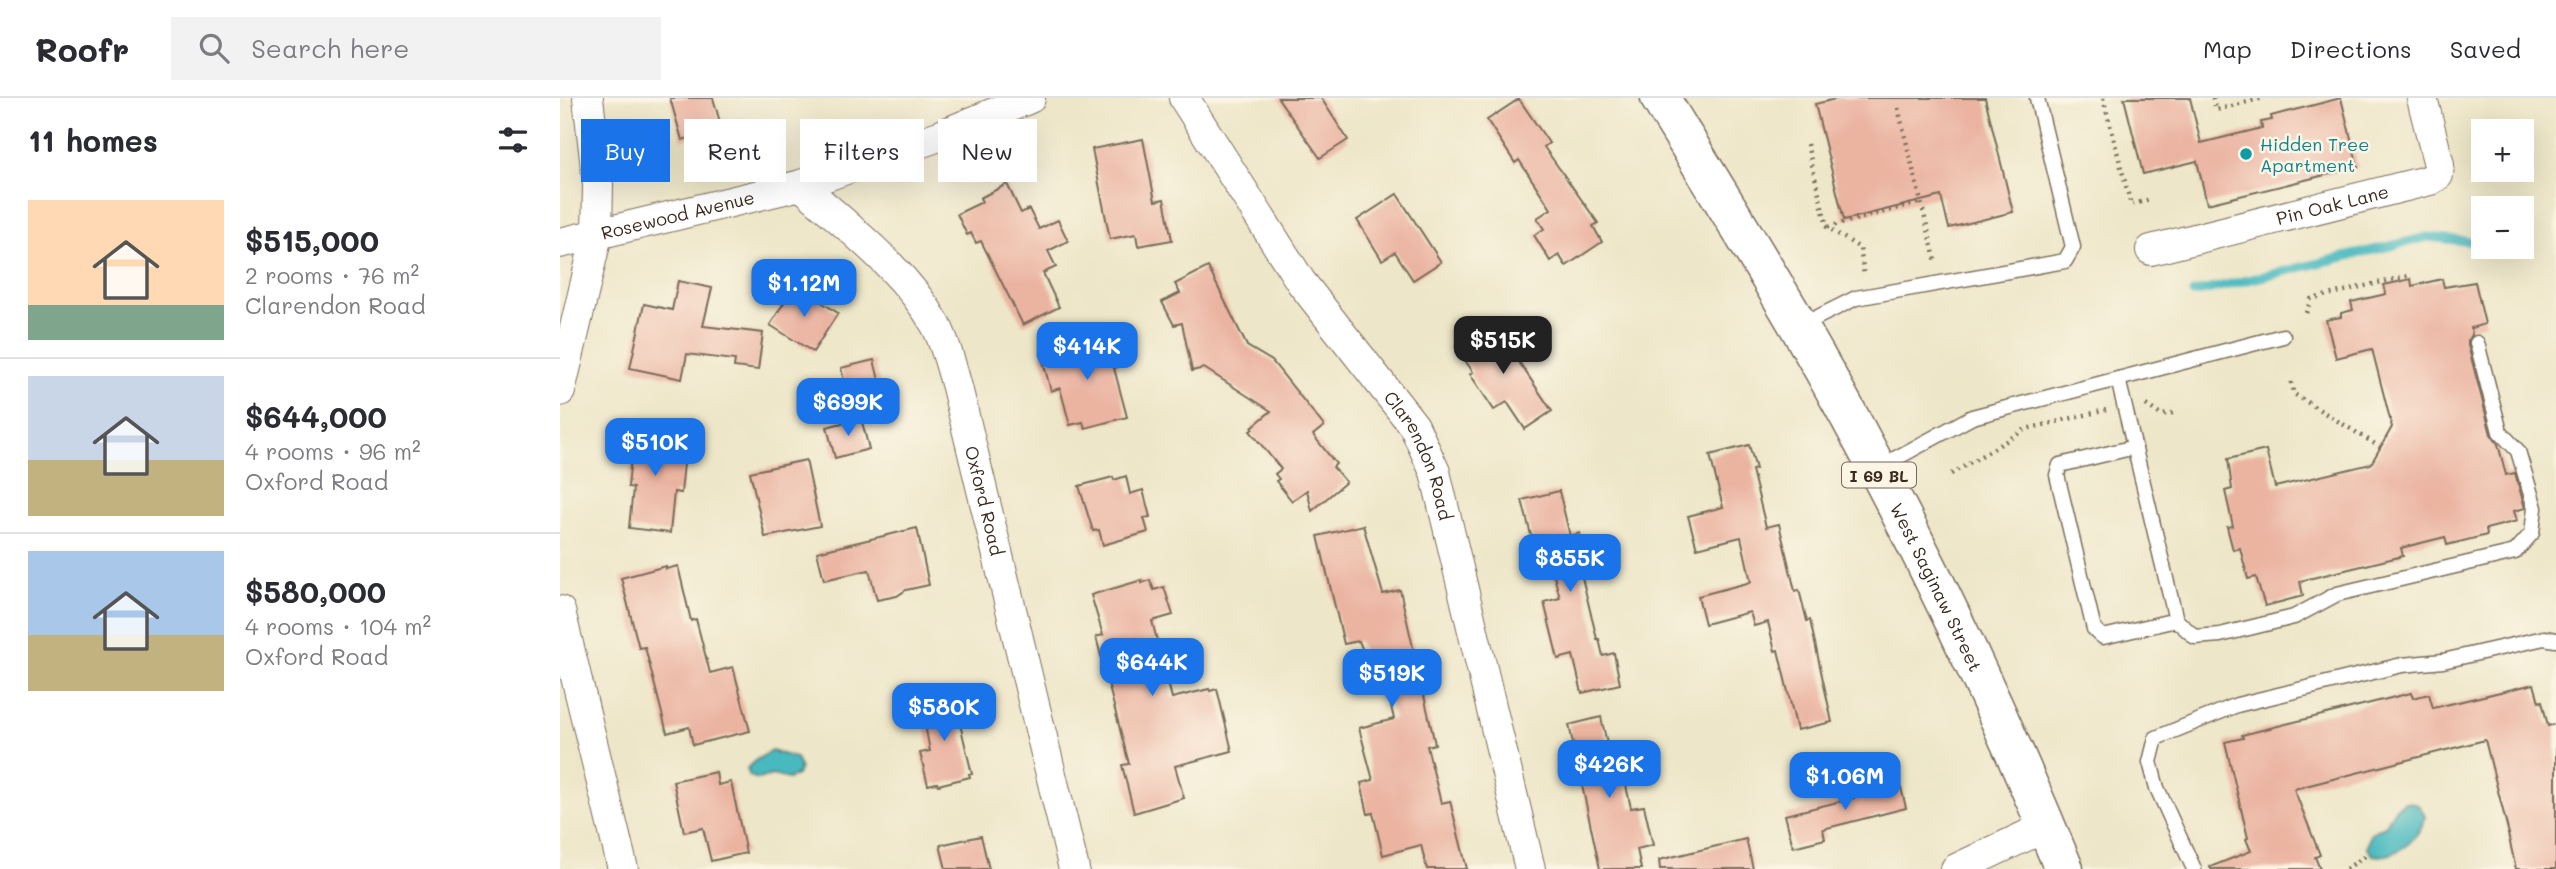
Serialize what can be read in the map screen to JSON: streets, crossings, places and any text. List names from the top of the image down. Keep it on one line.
{"streets":{"main road":["I 69 BL","West Saginaw Street"],"street":["Pin Oak Lane","Rosewood Avenue","Clarendon Road","Oxford Road"]},"crossings":[["Rosewood Avenue","Oxford Road"]],"places":["Hidden Tree Apartment"],"page":{"header":"Roofr","search":"Search here","nav":["Map","Directions","Saved"],"heading":"11 homes","map_buttons":["+","−"],"chip":["Buy","Rent","Filters","New"],"list":[{"name":"$515,000","note":"2 rooms · 76 m² · Clarendon Road"},{"name":"$644,000","note":"4 rooms · 96 m² · Oxford Road"},{"name":"$580,000","note":"4 rooms · 104 m² · Oxford Road"}],"price":["$1.12M","$515K","$414K","$699K","$510K","$855K","$644K","$519K","$580K","$426K","$1.06M"]}}
